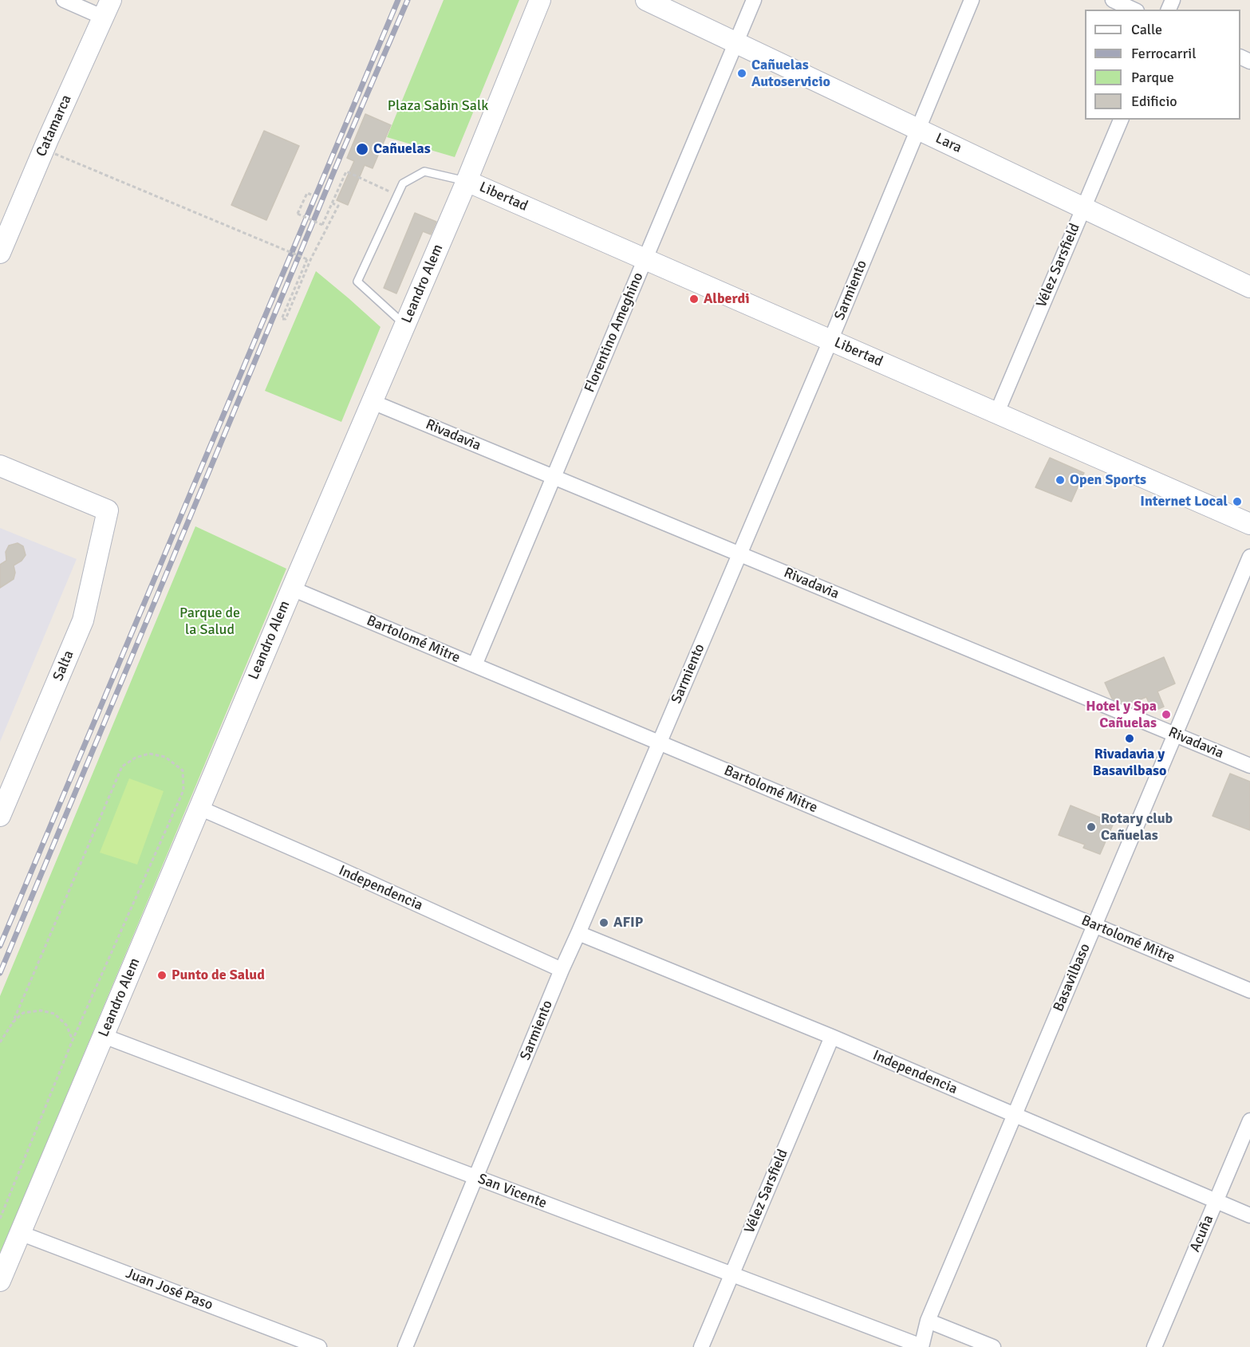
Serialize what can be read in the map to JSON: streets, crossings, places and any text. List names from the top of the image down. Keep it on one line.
{"streets":{"street":["Catamarca","Lara","Libertad","Vélez Sarsfield","Leandro Alem","Sarmiento","Florentino Ameghino","Rivadavia","Bartolomé Mitre","Salta","Independencia","Basavilbaso","San Vicente","Acuña","Juan José Paso"]},"crossings":[["Lara","Vélez Sarsfield"],["Lara","Sarmiento"],["Lara","Florentino Ameghino"],["Libertad","Vélez Sarsfield"],["Libertad","Leandro Alem"],["Libertad","Sarmiento"],["Libertad","Florentino Ameghino"],["Vélez Sarsfield","Independencia"],["Vélez Sarsfield","San Vicente"],["Leandro Alem","Rivadavia"],["Leandro Alem","Bartolomé Mitre"],["Leandro Alem","Independencia"],["Leandro Alem","San Vicente"],["Leandro Alem","Juan José Paso"],["Sarmiento","Rivadavia"],["Sarmiento","Bartolomé Mitre"],["Sarmiento","Independencia"],["Sarmiento","San Vicente"],["Florentino Ameghino","Rivadavia"],["Florentino Ameghino","Bartolomé Mitre"],["Rivadavia","Basavilbaso"],["Bartolomé Mitre","Basavilbaso"],["Independencia","Basavilbaso"],["Independencia","Acuña"],["Basavilbaso","San Vicente"]],"parks":["Plaza Sabin Salk","Parque de la Salud"],"places":["Cañuelas Autoservicio","Cañuelas","Alberdi","Open Sports","Internet Local","Hotel y Spa Cañuelas","Rivadavia y Basavilbaso","Rotary club Cañuelas","AFIP","Punto de Salud"],"legend":["Calle","Ferrocarril","Parque","Edificio"]}
